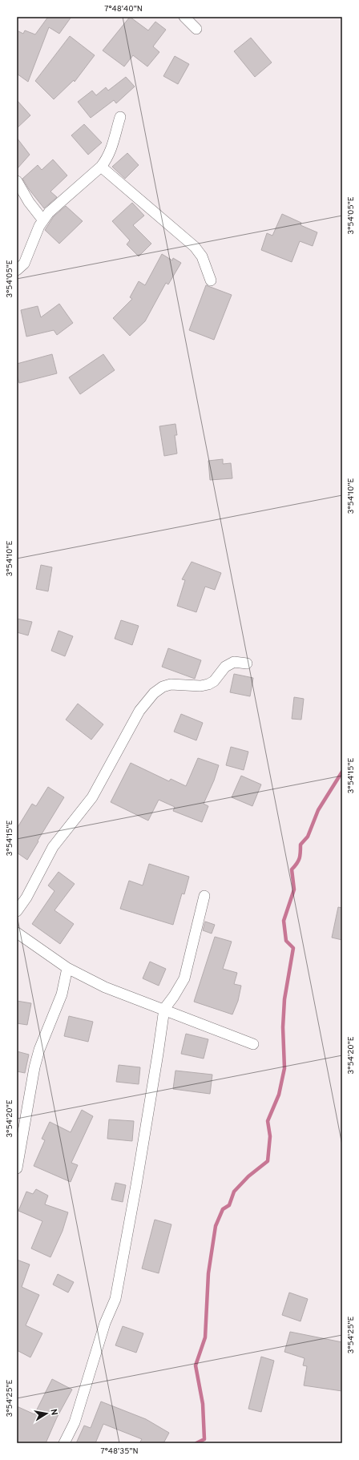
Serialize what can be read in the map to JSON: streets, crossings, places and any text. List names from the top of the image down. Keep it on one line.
{"north":"right","coordinates":["7°48'40\"N","3°54'05\"E","3°54'10\"E","3°54'15\"E","3°54'20\"E","3°54'25\"E","7°48'35\"N"]}
